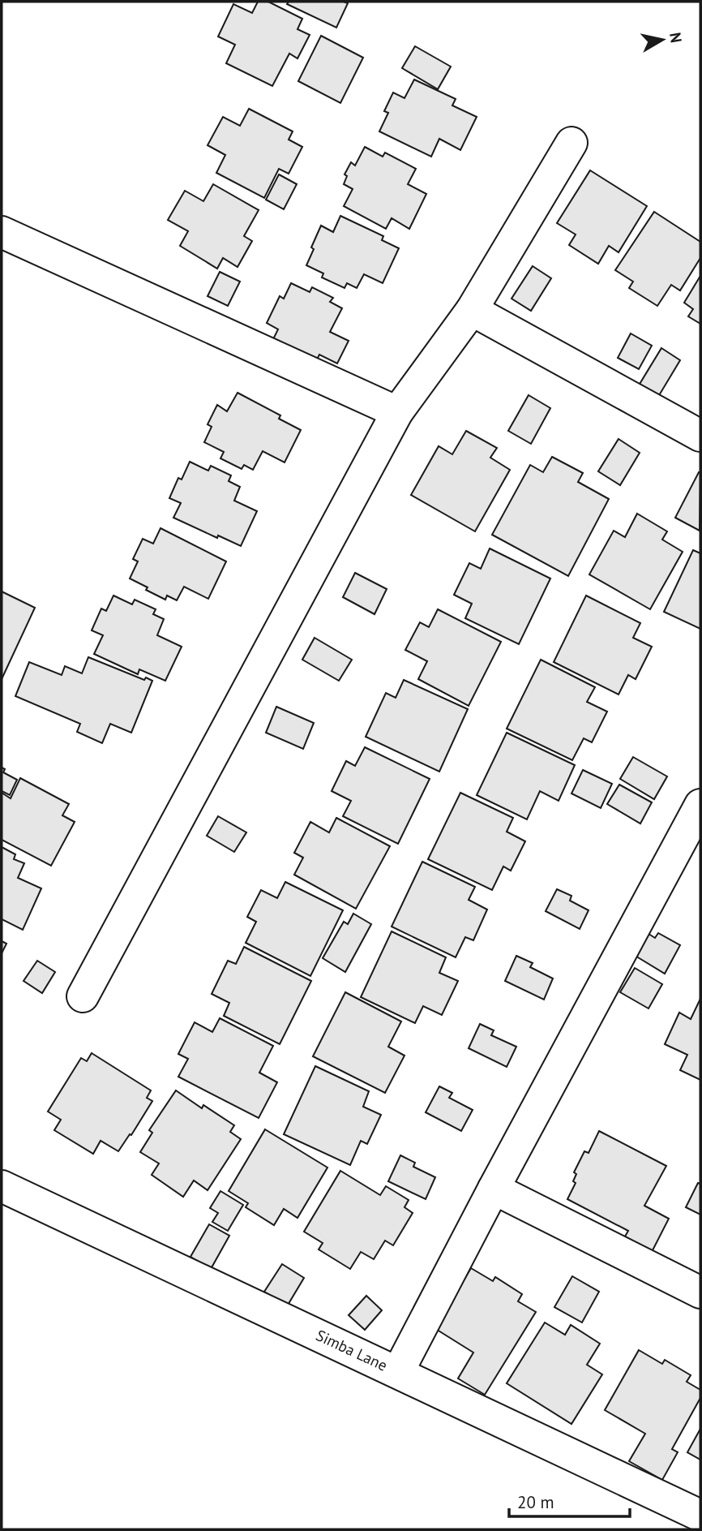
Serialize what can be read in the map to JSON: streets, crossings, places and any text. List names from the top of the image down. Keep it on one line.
{"streets":{"street":["Simba Lane"]},"scale_bar":"20 m","north":"right"}
